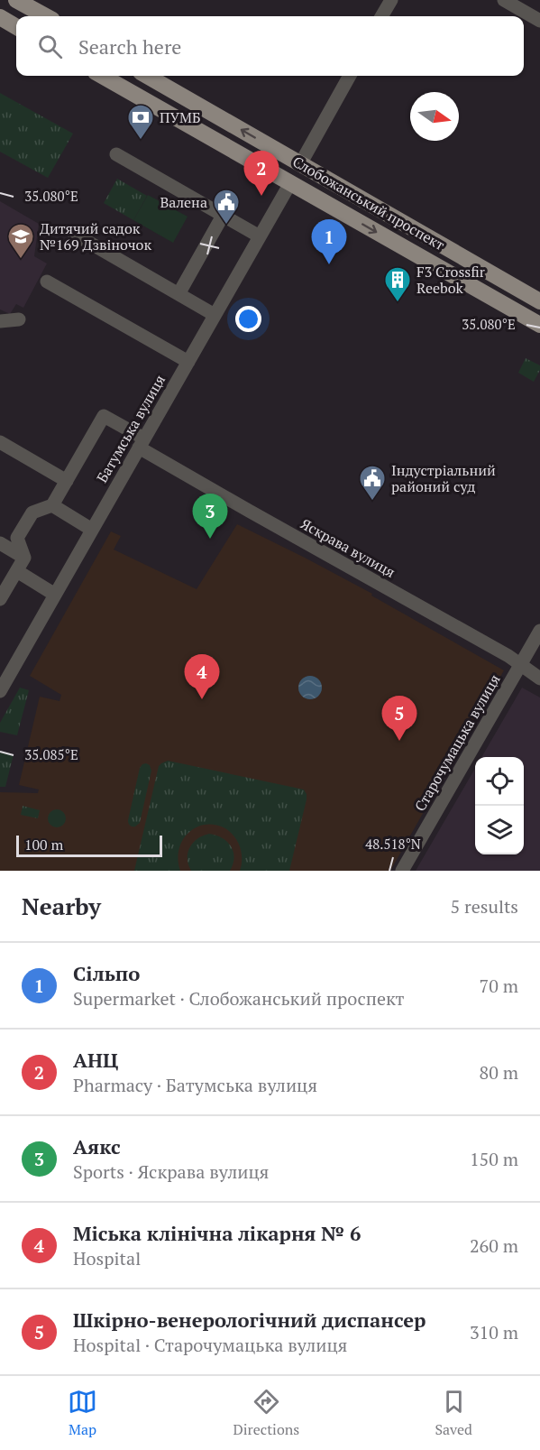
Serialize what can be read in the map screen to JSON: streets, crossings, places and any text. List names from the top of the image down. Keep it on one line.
{"streets":{"main road":["Слобожанський проспект"],"street":["Батумська вулиця","Яскрава вулиця","Старочумацька вулиця"]},"crossings":[["Слобожанський проспект","Батумська вулиця"],["Батумська вулиця","Яскрава вулиця"],["Яскрава вулиця","Старочумацька вулиця"]],"places":{"bank":["ПУМБ"],"public building":["Валена","Індустріальний районий суд"],"school or university":["Дитячий садок №169 Дзвіночок"],"building":["F3 Crossfir Reebok"]},"scale_bar":"100 m","north":"right","page":{"search":"Search here","pins":["2","1","3","4","5"],"scale":"100 m","heading":["Nearby","5 results"],"list":[{"mark":"1","name":"Сільпо","note":"Supermarket · Слобожанський проспект","value":"70 m"},{"mark":"2","name":"АНЦ","note":"Pharmacy · Батумська вулиця","value":"80 m"},{"mark":"3","name":"Аякс","note":"Sports · Яскрава вулиця","value":"150 m"},{"mark":"4","name":"Міська клінічна лікарня № 6","note":"Hospital","value":"260 m"},{"mark":"5","name":"Шкірно-венерологічний диспансер","note":"Hospital · Старочумацька вулиця","value":"310 m"}],"nav":["Map","Directions","Saved"]},"coordinates":["35.080°E","35.085°E","48.518°N"]}
